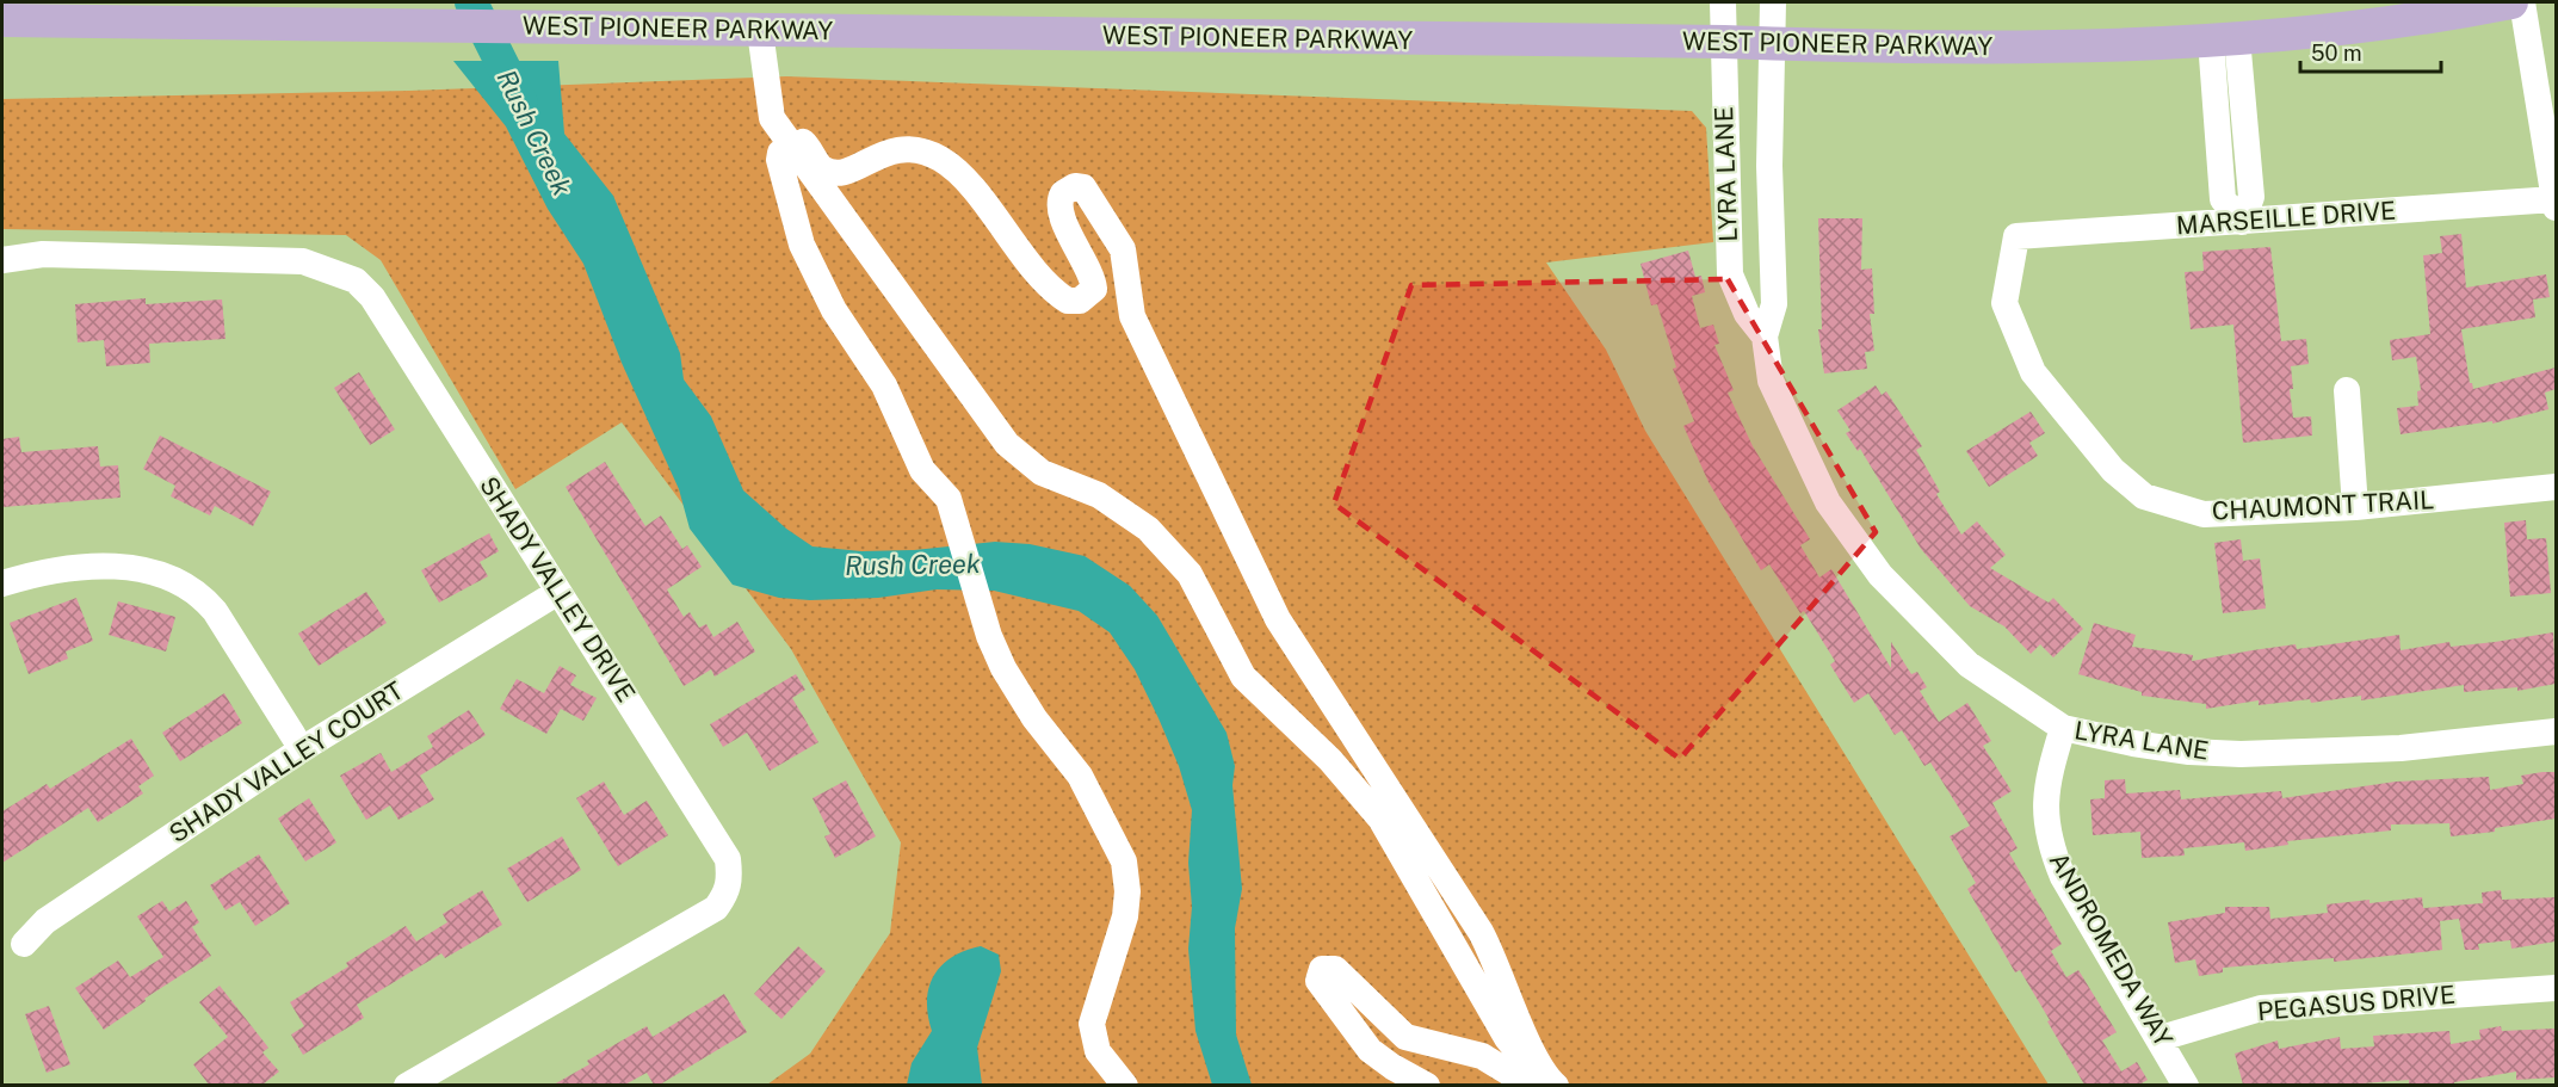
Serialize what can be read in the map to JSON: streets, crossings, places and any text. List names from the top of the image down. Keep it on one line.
{"streets":{"main road":["WEST PIONEER PARKWAY"],"street":["LYRA LANE","MARSEILLE DRIVE","CHAUMONT TRAIL","SHADY VALLEY DRIVE","SHADY VALLEY COURT","ANDROMEDA WAY","PEGASUS DRIVE"]},"crossings":[["WEST PIONEER PARKWAY","LYRA LANE"],["LYRA LANE","ANDROMEDA WAY"],["MARSEILLE DRIVE","CHAUMONT TRAIL"],["SHADY VALLEY DRIVE","SHADY VALLEY COURT"],["ANDROMEDA WAY","PEGASUS DRIVE"]],"water":["Rush Creek"],"scale_bar":"50 m"}
